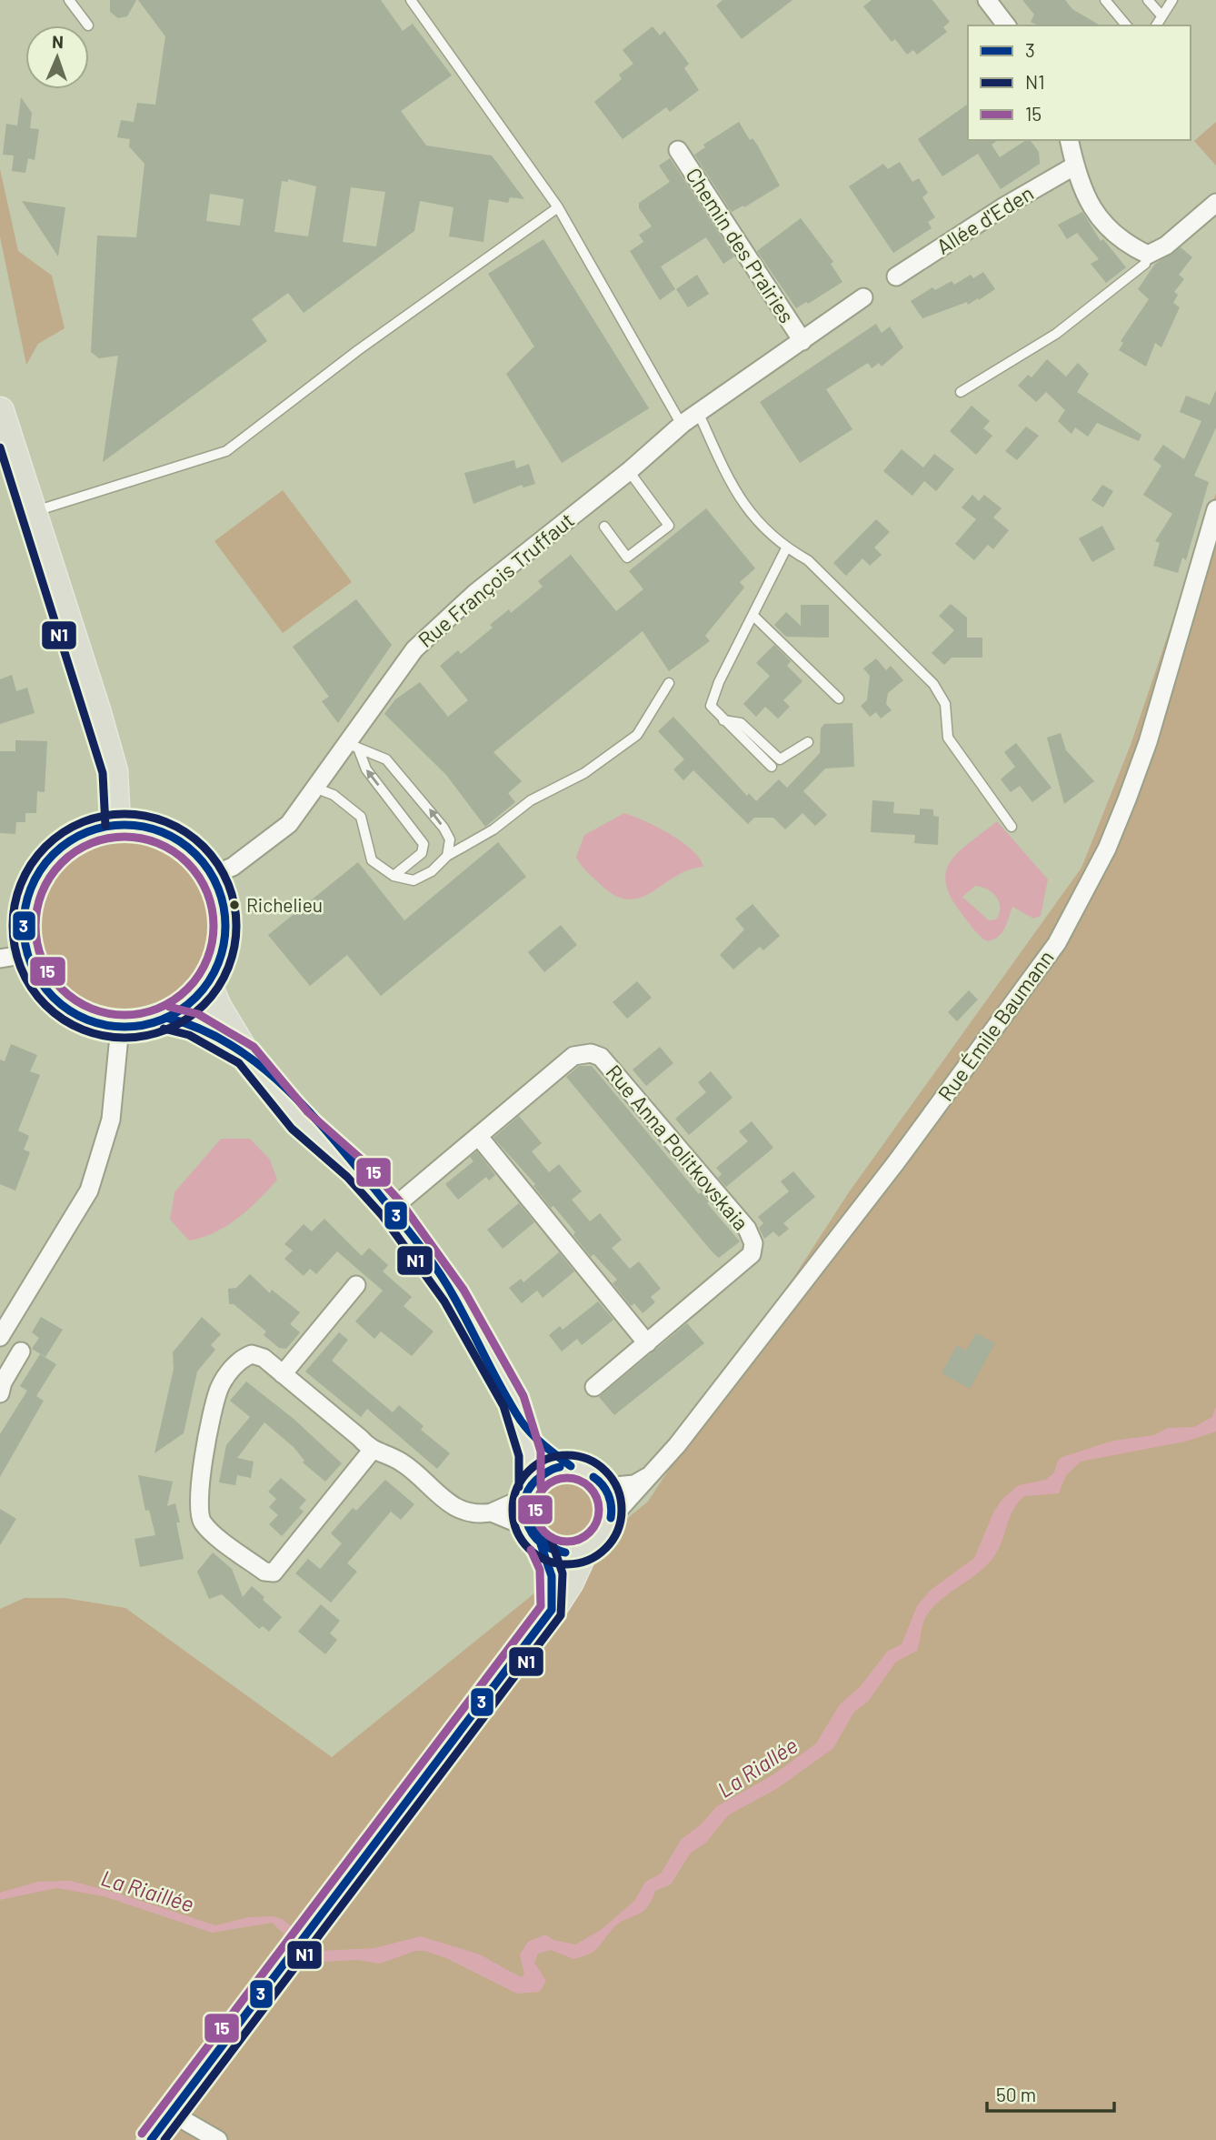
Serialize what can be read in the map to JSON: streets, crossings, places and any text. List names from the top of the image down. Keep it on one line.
{"streets":{"street":["Allée d'Eden","Chemin des Prairies","Rue François Truffaut","Rue Émile Baumann","Rue Anna Politkovskaia"]},"water":["La Riallée","La Riaillée"],"places":["Richelieu"],"lines":["transit line N1","transit line 3","transit line 15"],"legend":["3","N1","15"],"scale_bar":"50 m","north":"top"}
